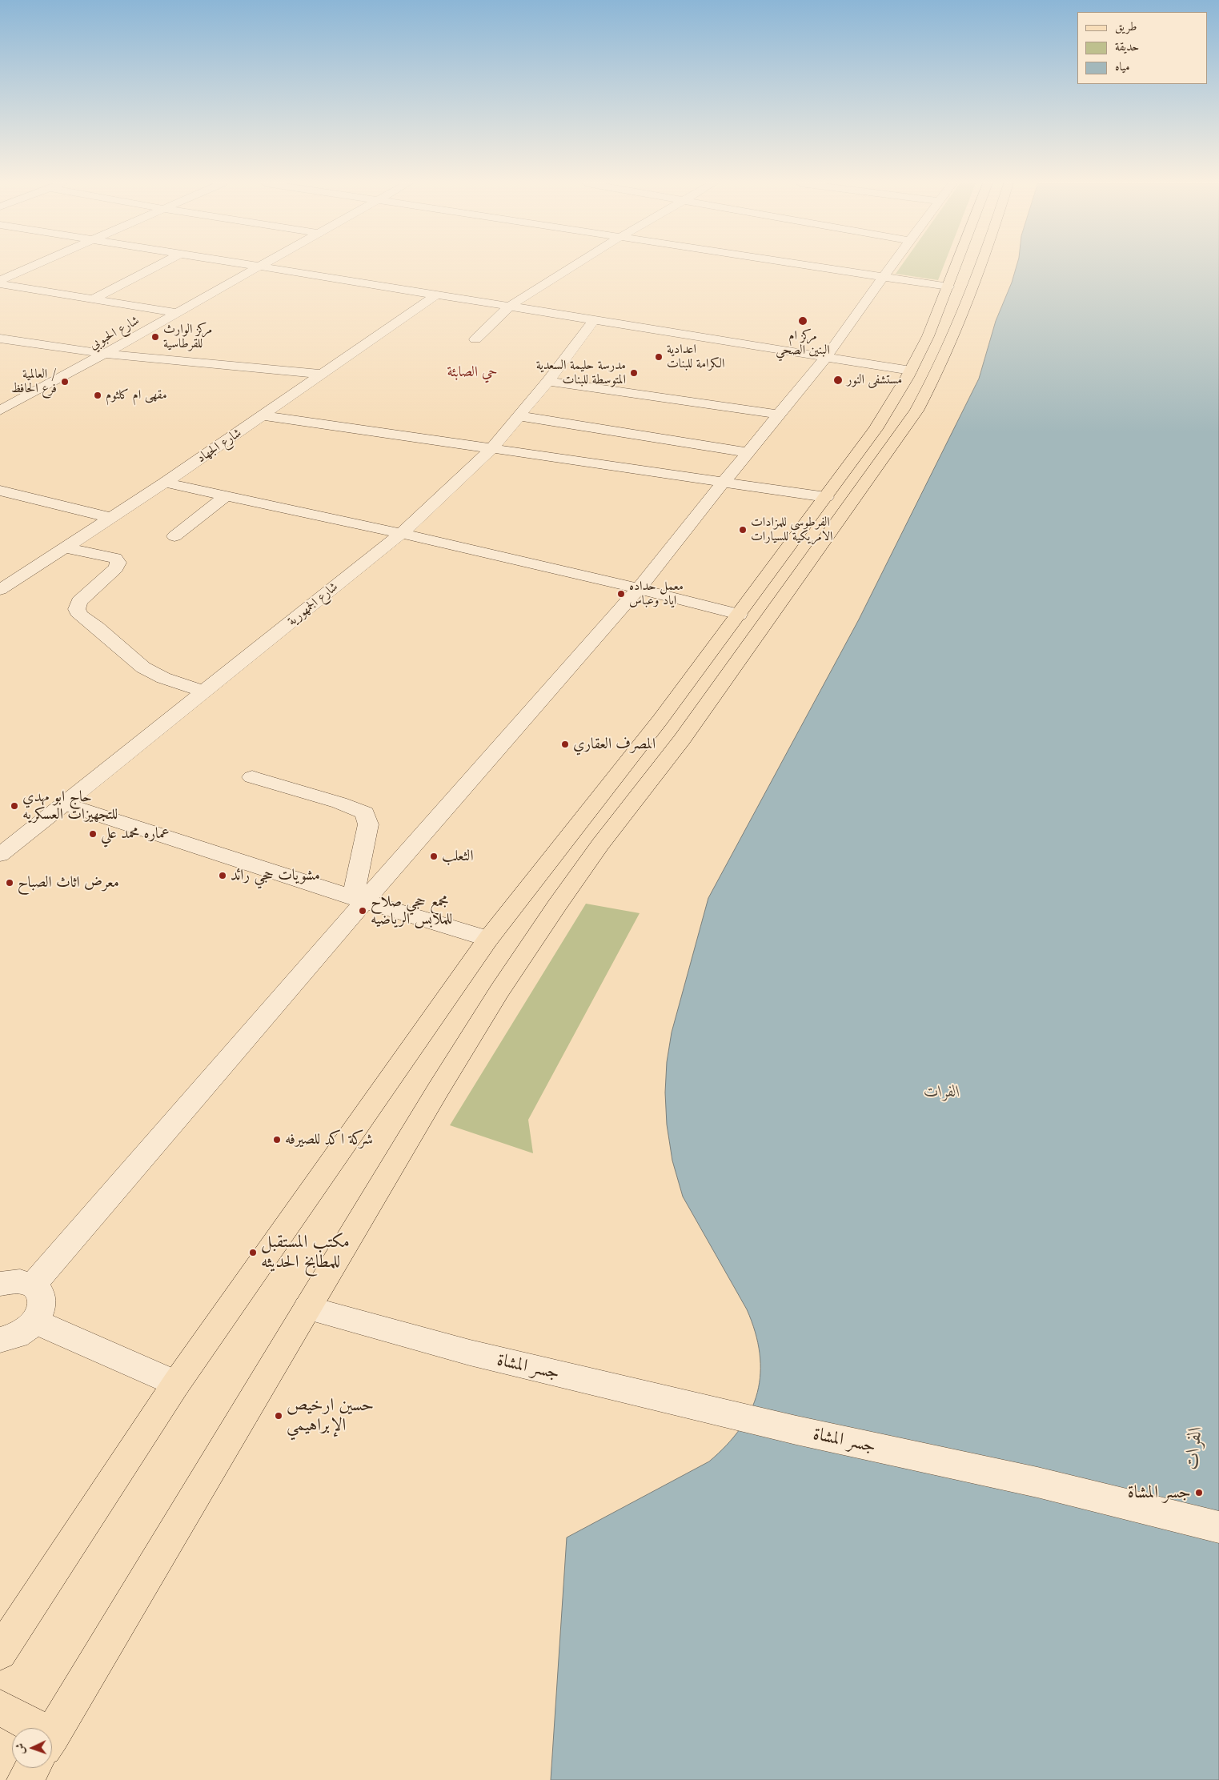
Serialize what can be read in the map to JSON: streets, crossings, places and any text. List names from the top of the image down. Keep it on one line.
{"streets":{"street":["شارع الحبوبي","شارع الجهاد","شارع الجمهورية","جسر المشاة"]},"districts":["حي الصابئة"],"water":["الفرات"],"places":["مركز ام البنين الصحي","مركز الوارث للقرطاسية","اعدادية الكرامة للبنات","مدرسة حليمة السعدية المتوسطة للبنات","مستشفى النور","العالمية / فرع الحافظ","مقهى ام كلثوم","الفرطوسي للمزادات الامريكية للسيارات","معمل حداده اياد وعباس","المصرف العقاري","حاج ابو مهدي للتجهيزات العسكريه","عماره محمد علي","الثعلب","مشويات حجي رائد","معرض اثاث الصباح","مجمع حجي صلاح للملابس الرياضيه","شركة اكد للصيرفه","مكتب المستقبل للمطابخ الحديثه","حسين ارخيص الإبراهيمي","جسر المشاة"],"legend":["طريق","حديقة","مياه"],"north":"left"}
